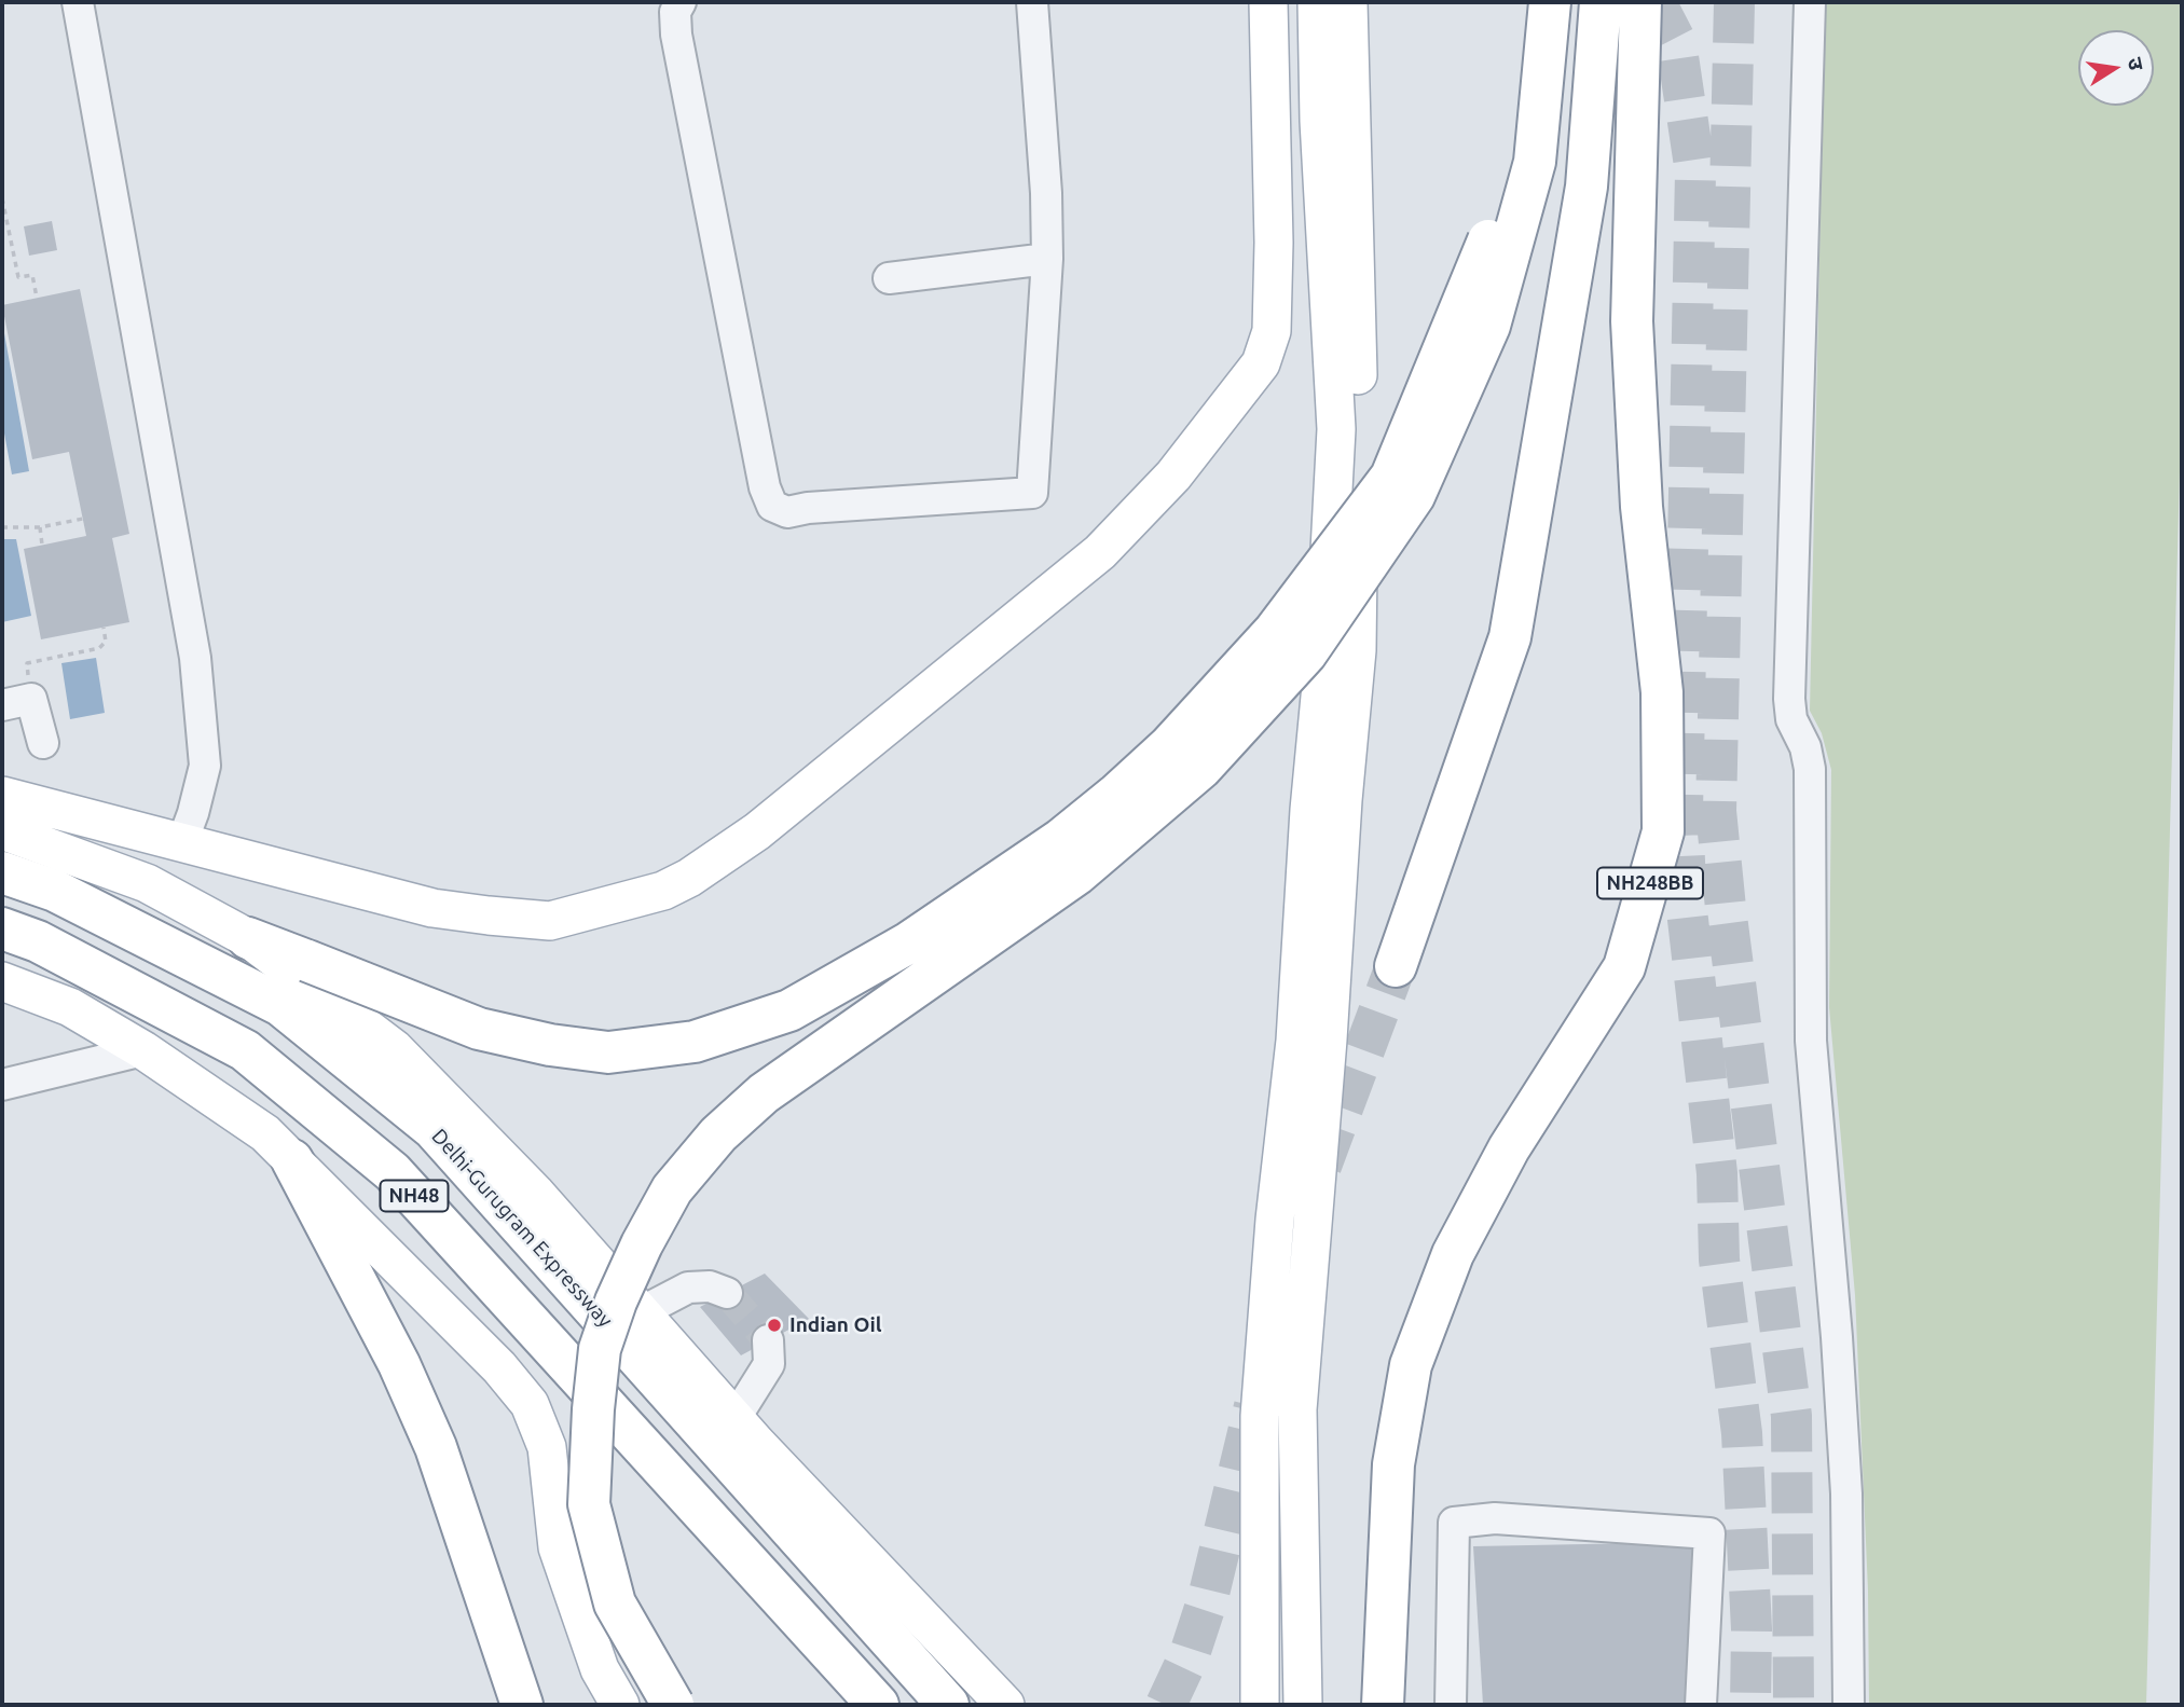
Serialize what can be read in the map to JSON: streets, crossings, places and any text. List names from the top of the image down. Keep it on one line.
{"streets":{"highway":["NH248BB","NH48","Delhi-Gurugram Expressway"]},"places":["Indian Oil"],"north":"right"}
